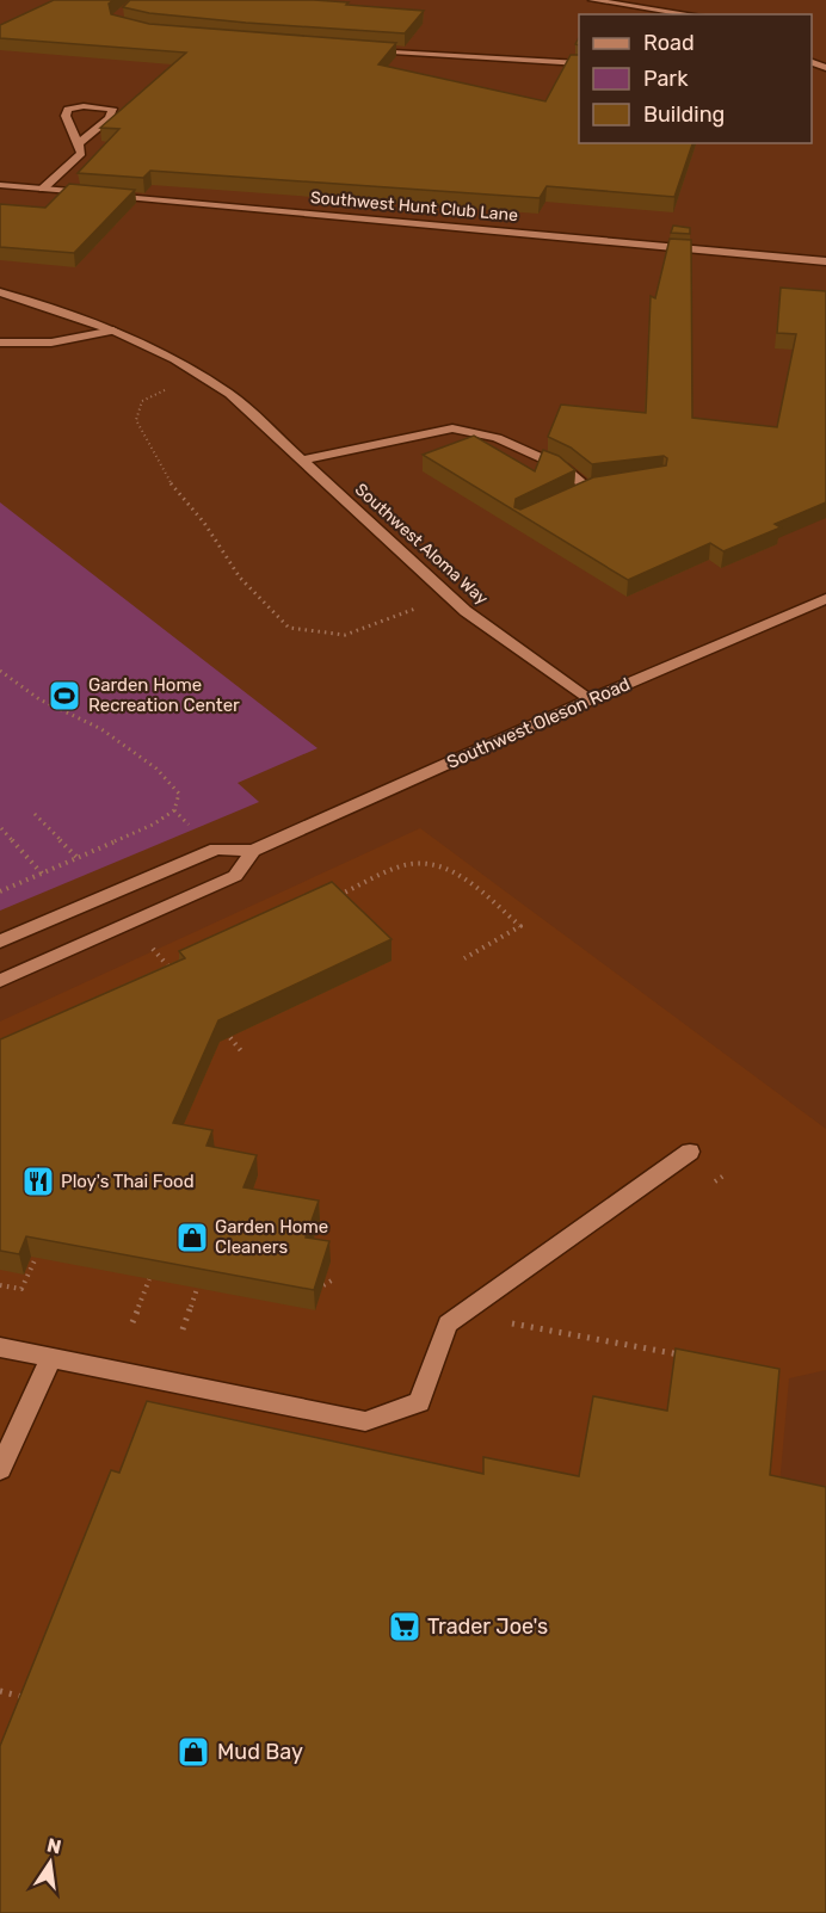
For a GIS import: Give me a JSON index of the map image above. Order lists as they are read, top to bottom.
{
  "streets": {
    "street": ["Southwest Hunt Club Lane", "Southwest Aloma Way", "Southwest Oleson Road"]
  },
  "crossings": [
    ["Southwest Aloma Way", "Southwest Oleson Road"]
  ],
  "places": {
    "sports": ["Garden Home Recreation Center"],
    "restaurant": ["Ploy's Thai Food"],
    "shop": ["Garden Home Cleaners", "Mud Bay"],
    "supermarket": ["Trader Joe's"]
  },
  "legend": ["Road", "Park", "Building"],
  "north": "top"
}
